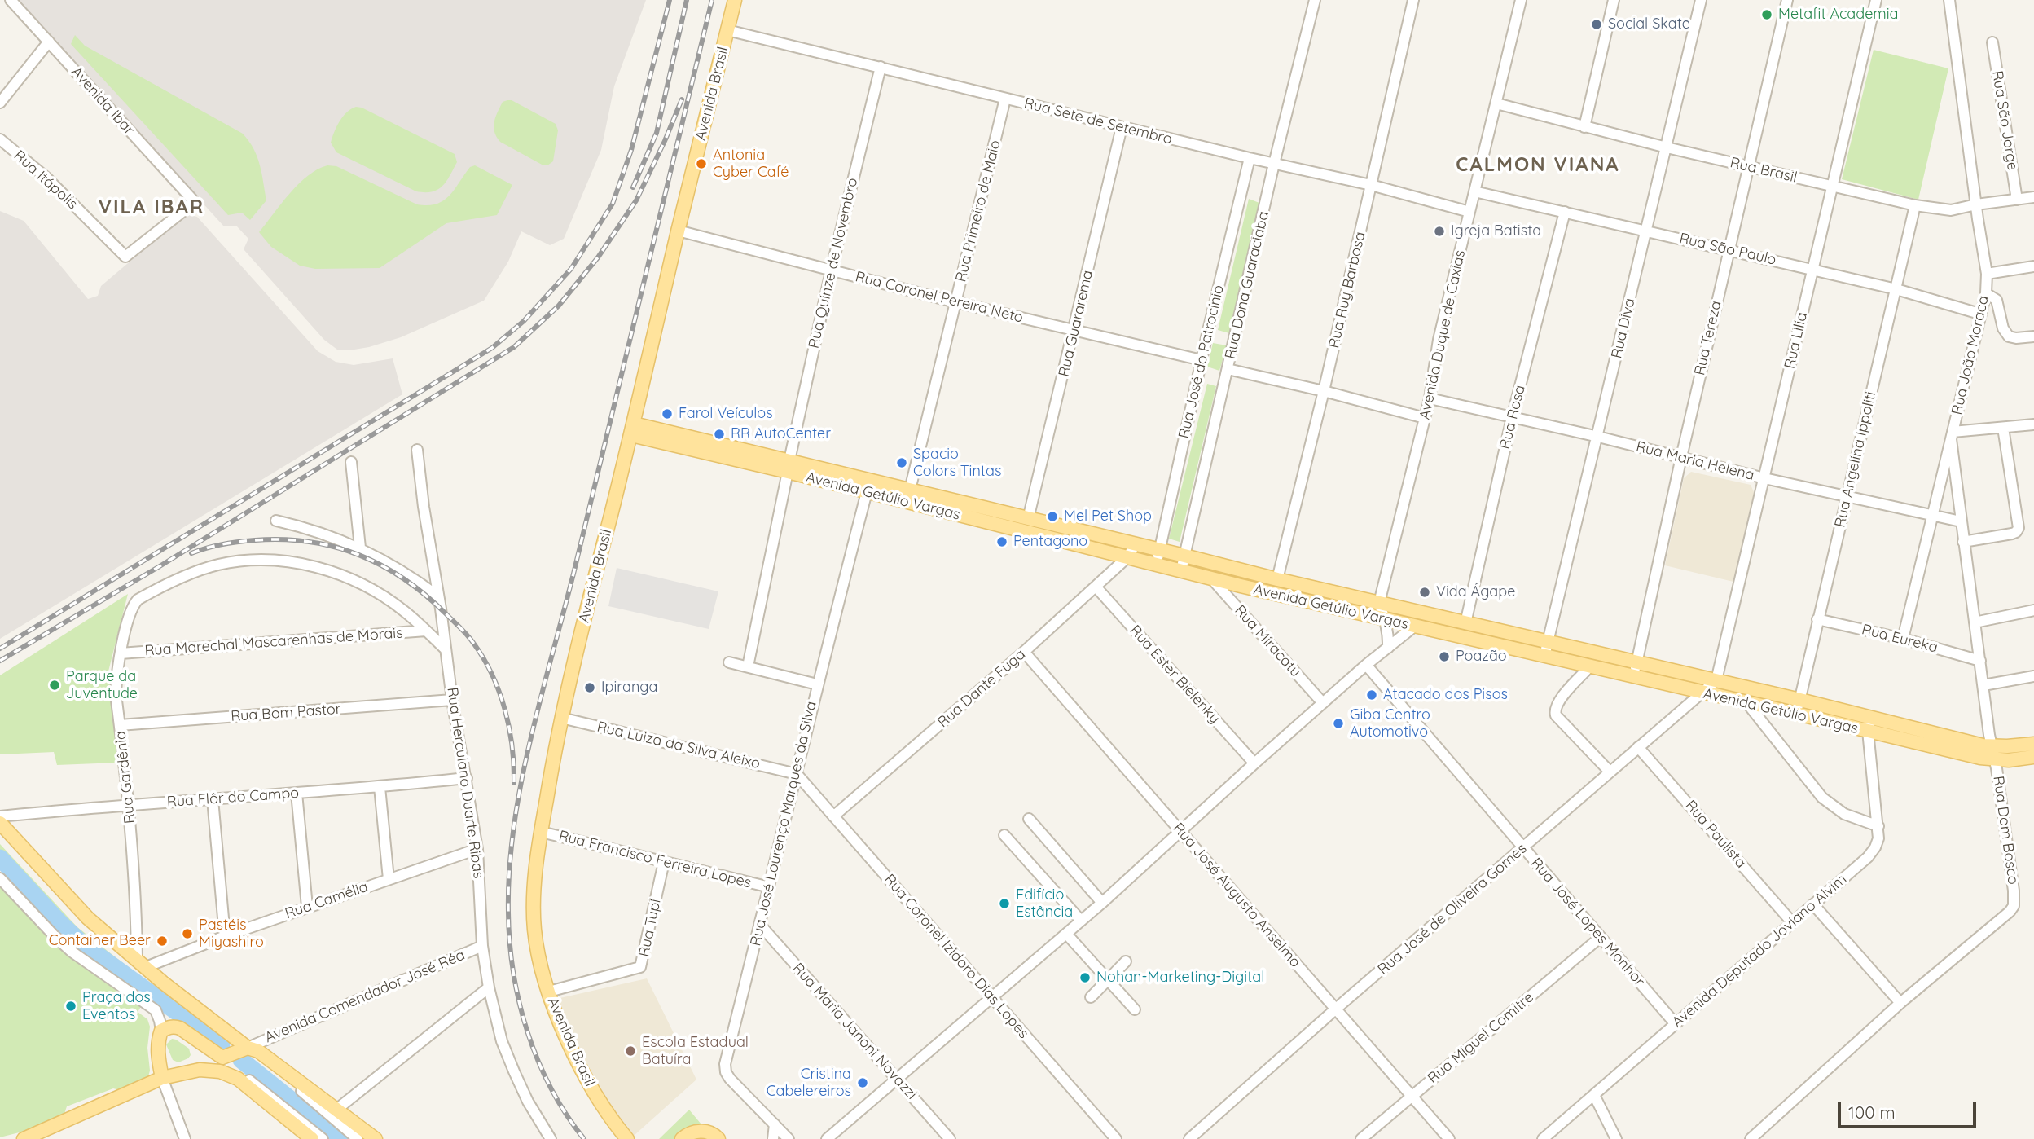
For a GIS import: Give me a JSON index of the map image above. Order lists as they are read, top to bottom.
{
  "streets": {
    "main road": ["Avenida Brasil", "Avenida Getúlio Vargas"],
    "street": [
      "Avenida Ibar",
      "Rua São Jorge",
      "Rua Sete de Setembro",
      "Rua Brasil",
      "Rua Itápolis",
      "Rua Primeiro de Maio",
      "Rua São Paulo",
      "Rua Quinze de Novembro",
      "Rua Dona Guaraciaba",
      "Rua Ruy Barbosa",
      "Rua Coronel Pereira Neto",
      "Rua Guararema",
      "Rua Diva",
      "Avenida Duque de Caxias",
      "Rua Tereza",
      "Rua Lilia",
      "Rua João Moraca",
      "Rua José do Patrocínio",
      "Rua Rosa",
      "Rua Angelina Ippoliti",
      "Rua Maria Helena",
      "Rua Eureka",
      "Rua Miracatu",
      "Rua Marechal Mascarenhas de Morais",
      "Rua Ester Bielenky",
      "Rua Dante Fuga",
      "Rua Bom Pastor",
      "Rua Luiza da Silva Aleixo",
      "Rua Gardênia",
      "Rua Herculano Duarte Ribas",
      "Rua Flôr do Campo",
      "Rua José Lourenço Marques da Silva",
      "Rua Dom Bosco",
      "Rua Paulista",
      "Rua Francisco Ferreira Lopes",
      "Rua José Augusto Anselmo",
      "Rua Camélia",
      "Rua José de Oliveira Gomes",
      "Rua José Lopes Monhor",
      "Rua Tupi",
      "Avenida Deputado Joviano Alvim",
      "Rua Coronel Izidoro Dias Lopes",
      "Avenida Comendador José Réa",
      "Rua Maria Janoni Novazzi",
      "Rua Miguel Comitre"
    ]
  },
  "crossings": [
    ["Avenida Brasil", "Rua Sete de Setembro"],
    ["Avenida Brasil", "Rua Coronel Pereira Neto"],
    ["Avenida Brasil", "Avenida Getúlio Vargas"],
    ["Avenida Brasil", "Rua Luiza da Silva Aleixo"],
    ["Avenida Brasil", "Rua Francisco Ferreira Lopes"],
    ["Avenida Brasil", "Rua Tupi"],
    ["Avenida Ibar", "Rua Itápolis"],
    ["Rua São Jorge", "Rua Brasil"],
    ["Rua Sete de Setembro", "Rua Primeiro de Maio"],
    ["Rua Sete de Setembro", "Rua Quinze de Novembro"],
    ["Rua Sete de Setembro", "Rua Dona Guaraciaba"],
    ["Rua Sete de Setembro", "Rua Ruy Barbosa"],
    ["Rua Sete de Setembro", "Rua Guararema"],
    ["Rua Sete de Setembro", "Avenida Duque de Caxias"],
    ["Rua Sete de Setembro", "Rua José do Patrocínio"],
    ["Rua Brasil", "Rua Diva"],
    ["Rua Brasil", "Avenida Duque de Caxias"],
    ["Rua Brasil", "Rua Tereza"],
    ["Rua Brasil", "Rua Lilia"],
    ["Rua Brasil", "Rua João Moraca"],
    ["Rua Brasil", "Rua Angelina Ippoliti"],
    ["Rua Primeiro de Maio", "Rua Coronel Pereira Neto"],
    ["Rua Primeiro de Maio", "Avenida Getúlio Vargas"],
    ["Rua São Paulo", "Rua Diva"],
    ["Rua São Paulo", "Avenida Duque de Caxias"],
    ["Rua São Paulo", "Rua Tereza"],
    ["Rua São Paulo", "Rua Lilia"],
    ["Rua São Paulo", "Rua João Moraca"],
    ["Rua São Paulo", "Rua Rosa"],
    ["Rua São Paulo", "Rua Angelina Ippoliti"],
    ["Rua Quinze de Novembro", "Rua Coronel Pereira Neto"],
    ["Rua Quinze de Novembro", "Avenida Getúlio Vargas"],
    ["Rua Dona Guaraciaba", "Avenida Getúlio Vargas"],
    ["Rua Ruy Barbosa", "Avenida Getúlio Vargas"],
    ["Rua Coronel Pereira Neto", "Rua Guararema"],
    ["Rua Coronel Pereira Neto", "Rua José do Patrocínio"],
    ["Rua Guararema", "Avenida Getúlio Vargas"],
    ["Rua Diva", "Rua Maria Helena"],
    ["Rua Diva", "Avenida Getúlio Vargas"],
    ["Avenida Duque de Caxias", "Rua Maria Helena"],
    ["Avenida Duque de Caxias", "Avenida Getúlio Vargas"],
    ["Rua Tereza", "Rua Maria Helena"],
    ["Rua Tereza", "Avenida Getúlio Vargas"],
    ["Rua Lilia", "Rua Maria Helena"],
    ["Rua Lilia", "Avenida Getúlio Vargas"],
    ["Rua Lilia", "Rua José de Oliveira Gomes"],
    ["Rua João Moraca", "Rua Maria Helena"],
    ["Rua João Moraca", "Rua Eureka"],
    ["Rua João Moraca", "Rua Dom Bosco"],
    ["Rua José do Patrocínio", "Avenida Getúlio Vargas"],
    ["Rua Rosa", "Rua Maria Helena"],
    ["Rua Rosa", "Avenida Getúlio Vargas"],
    ["Rua Angelina Ippoliti", "Rua Maria Helena"],
    ["Rua Angelina Ippoliti", "Avenida Getúlio Vargas"],
    ["Rua Angelina Ippoliti", "Rua Eureka"],
    ["Rua Maria Helena", "Rua Dom Bosco"],
    ["Avenida Getúlio Vargas", "Rua Miracatu"],
    ["Avenida Getúlio Vargas", "Rua Dante Fuga"],
    ["Avenida Getúlio Vargas", "Rua José Lourenço Marques da Silva"],
    ["Avenida Getúlio Vargas", "Rua Dom Bosco"],
    ["Avenida Getúlio Vargas", "Rua José de Oliveira Gomes"],
    ["Avenida Getúlio Vargas", "Avenida Deputado Joviano Alvim"],
    ["Rua Eureka", "Rua Dom Bosco"],
    ["Rua Marechal Mascarenhas de Morais", "Rua Gardênia"],
    ["Rua Ester Bielenky", "Rua Dante Fuga"],
    ["Rua Dante Fuga", "Rua José Augusto Anselmo"],
    ["Rua Dante Fuga", "Rua Coronel Izidoro Dias Lopes"],
    ["Rua Bom Pastor", "Rua Gardênia"],
    ["Rua Bom Pastor", "Rua Herculano Duarte Ribas"],
    ["Rua Luiza da Silva Aleixo", "Rua José Lourenço Marques da Silva"],
    ["Rua Luiza da Silva Aleixo", "Rua Coronel Izidoro Dias Lopes"],
    ["Rua Gardênia", "Rua Flôr do Campo"],
    ["Rua Gardênia", "Rua Camélia"],
    ["Rua Herculano Duarte Ribas", "Rua Flôr do Campo"],
    ["Rua Herculano Duarte Ribas", "Rua Camélia"],
    ["Rua Herculano Duarte Ribas", "Avenida Comendador José Réa"],
    ["Rua José Lourenço Marques da Silva", "Rua Francisco Ferreira Lopes"],
    ["Rua José Lourenço Marques da Silva", "Rua Coronel Izidoro Dias Lopes"],
    ["Rua José Lourenço Marques da Silva", "Rua Maria Janoni Novazzi"],
    ["Rua Paulista", "Rua José de Oliveira Gomes"],
    ["Rua Paulista", "Avenida Deputado Joviano Alvim"],
    ["Rua Francisco Ferreira Lopes", "Rua Tupi"],
    ["Rua José Augusto Anselmo", "Rua José de Oliveira Gomes"],
    ["Rua José Augusto Anselmo", "Rua Miguel Comitre"],
    ["Rua José de Oliveira Gomes", "Rua José Lopes Monhor"],
    ["Rua José Lopes Monhor", "Avenida Deputado Joviano Alvim"],
    ["Rua José Lopes Monhor", "Rua Miguel Comitre"]
  ],
  "districts": ["CALMON VIANA", "VILA IBAR"],
  "places": [
    "Metafit Academia",
    "Social Skate",
    "Antonia Cyber Café",
    "Igreja Batista",
    "Farol Veículos",
    "RR AutoCenter",
    "Spacio Colors Tintas",
    "Mel Pet Shop",
    "Pentagono",
    "Vida Ágape",
    "Poazão",
    "Parque da Juventude",
    "Ipiranga",
    "Atacado dos Pisos",
    "Giba Centro Automotivo",
    "Edifício Estância",
    "Pastéis Miyashiro",
    "Container Beer",
    "Nohan-Marketing-Digital",
    "Praça dos Eventos",
    "Escola Estadual Batuíra",
    "Cristina Cabelereiros"
  ],
  "scale_bar": "100 m"
}
